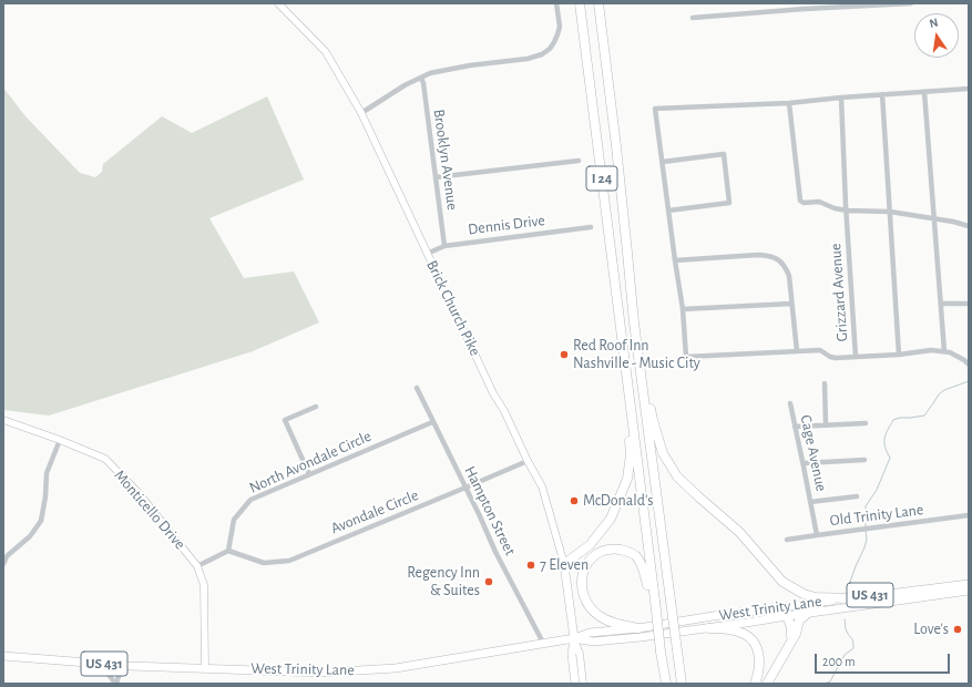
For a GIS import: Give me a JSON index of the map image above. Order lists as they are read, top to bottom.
{
  "streets": {
    "highway": ["I 24"],
    "main road": [
      "Brick Church Pike",
      "Monticello Drive",
      "US 431",
      "West Trinity Lane"
    ],
    "street": [
      "Brooklyn Avenue",
      "Dennis Drive",
      "Grizzard Avenue",
      "Cage Avenue",
      "North Avondale Circle",
      "Hampton Street",
      "Avondale Circle",
      "Old Trinity Lane"
    ]
  },
  "crossings": [
    ["Brooklyn Avenue", "Dennis Drive"],
    ["Dennis Drive", "Brick Church Pike"],
    ["Brick Church Pike", "Avondale Circle"],
    ["Brick Church Pike", "West Trinity Lane"],
    ["Cage Avenue", "Old Trinity Lane"],
    ["North Avondale Circle", "Hampton Street"],
    ["North Avondale Circle", "Avondale Circle"],
    ["Monticello Drive", "West Trinity Lane"],
    ["Hampton Street", "Avondale Circle"],
    ["Hampton Street", "West Trinity Lane"]
  ],
  "places": [
    "Red Roof Inn Nashville - Music City",
    "McDonald's",
    "7 Eleven",
    "Regency Inn & Suites",
    "Love's"
  ],
  "scale_bar": "200 m",
  "north": "top"
}
